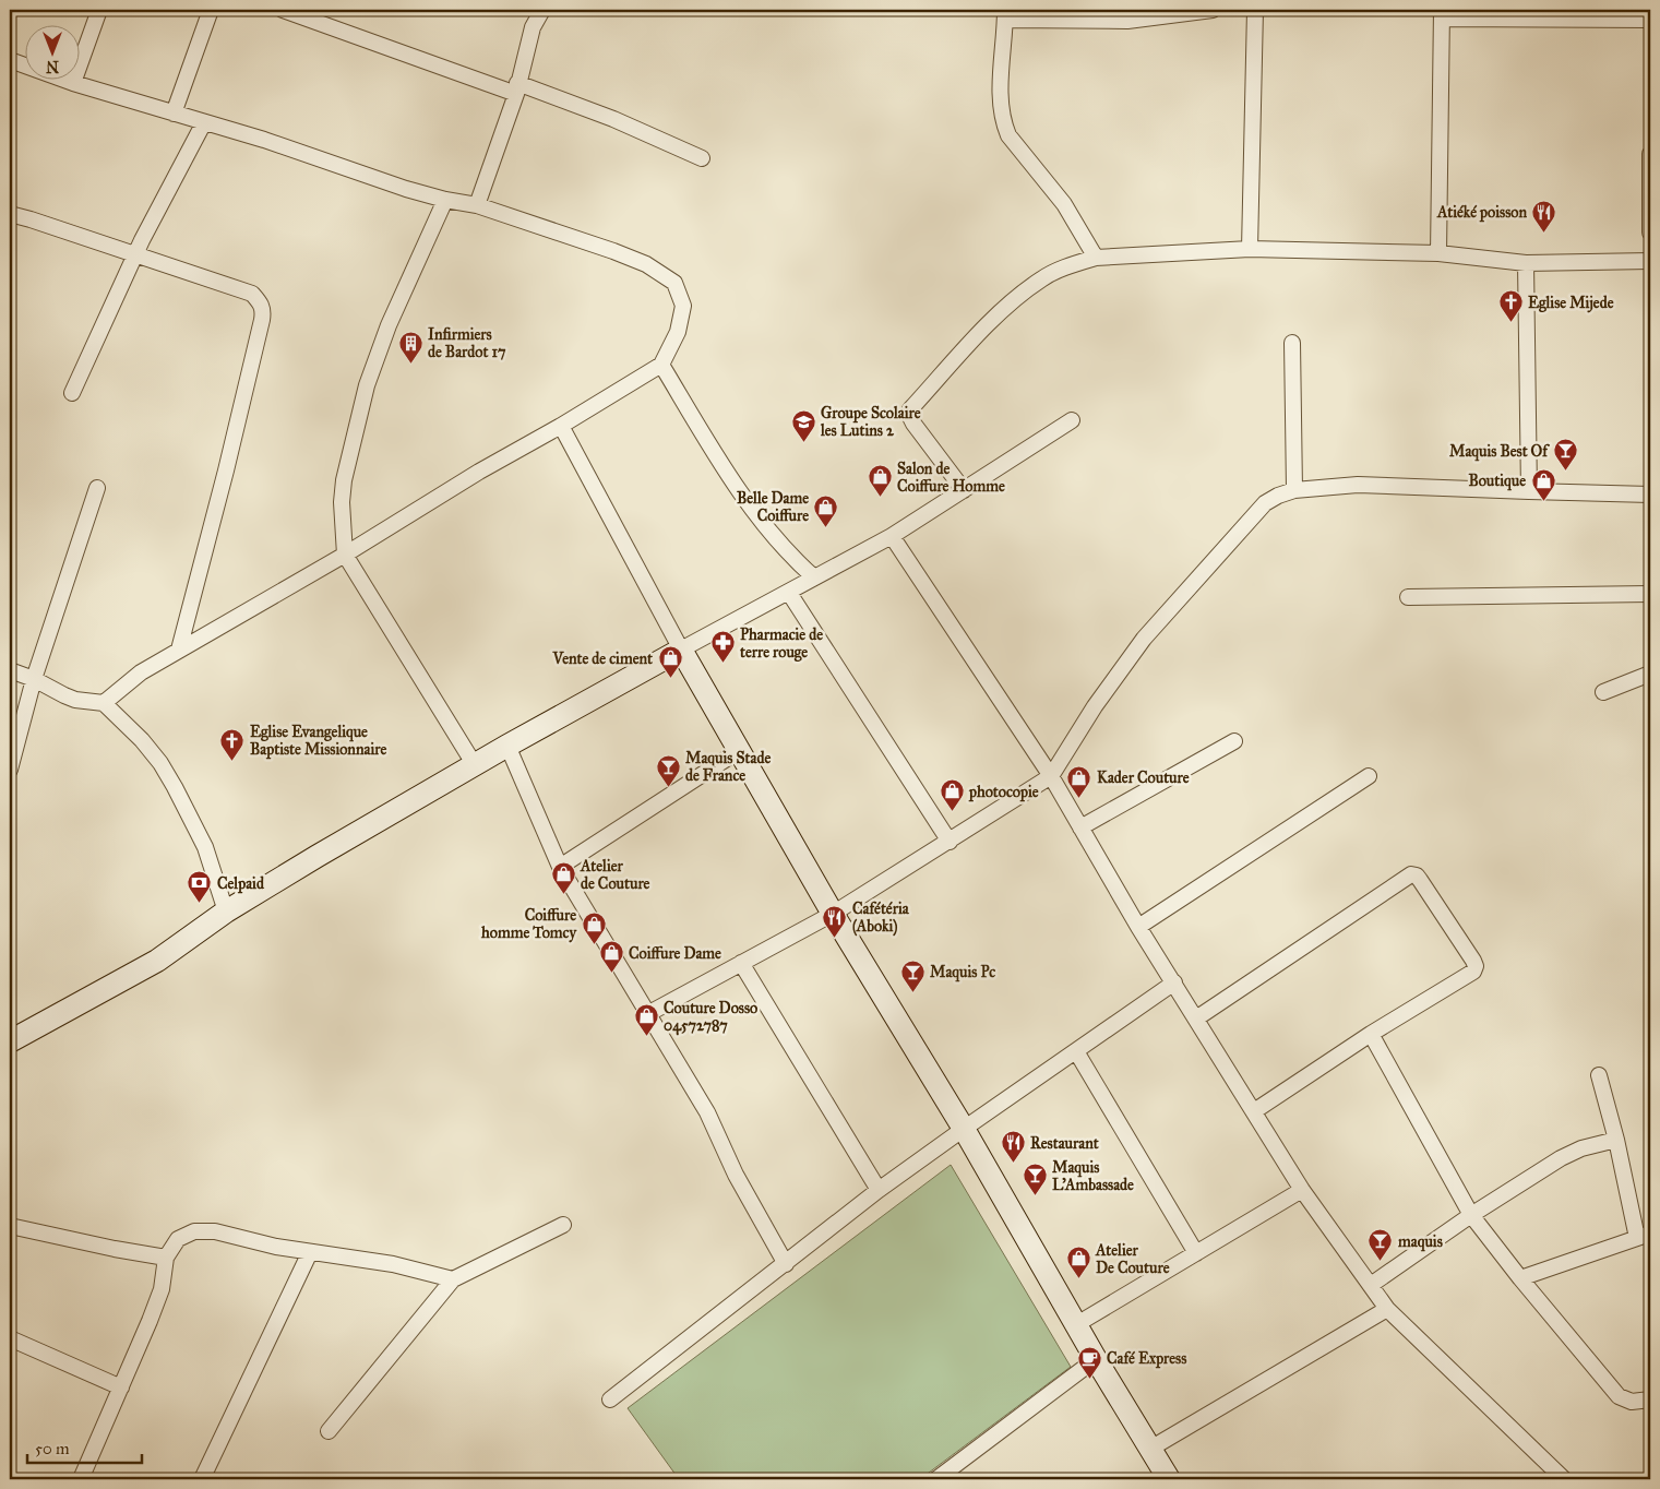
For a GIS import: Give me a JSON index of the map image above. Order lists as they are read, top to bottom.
{
  "places": {
    "restaurant": ["Atiéké poisson", "Cafétéria (Aboki)", "Restaurant"],
    "church": ["Eglise Mijede", "Eglise Evangelique Baptiste Missionnaire"],
    "building": ["Infirmiers de Bardot 17"],
    "school or university": ["Groupe Scolaire les Lutins 2"],
    "bar": [
      "Maquis Best Of",
      "Maquis Stade de France",
      "Maquis Pc",
      "Maquis L'Ambassade",
      "maquis"
    ],
    "shop": [
      "Salon de Coiffure Homme",
      "Boutique",
      "Belle Dame Coiffure",
      "Vente de ciment",
      "Kader Couture",
      "photocopie",
      "Atelier de Couture",
      "Coiffure homme Tomcy",
      "Coiffure Dame",
      "Couture Dosso 04572787",
      "Atelier De Couture"
    ],
    "pharmacy": ["Pharmacie de terre rouge"],
    "bank": ["Celpaid"],
    "cafe": ["Café Express"]
  },
  "scale_bar": "50 m",
  "north": "bottom"
}
